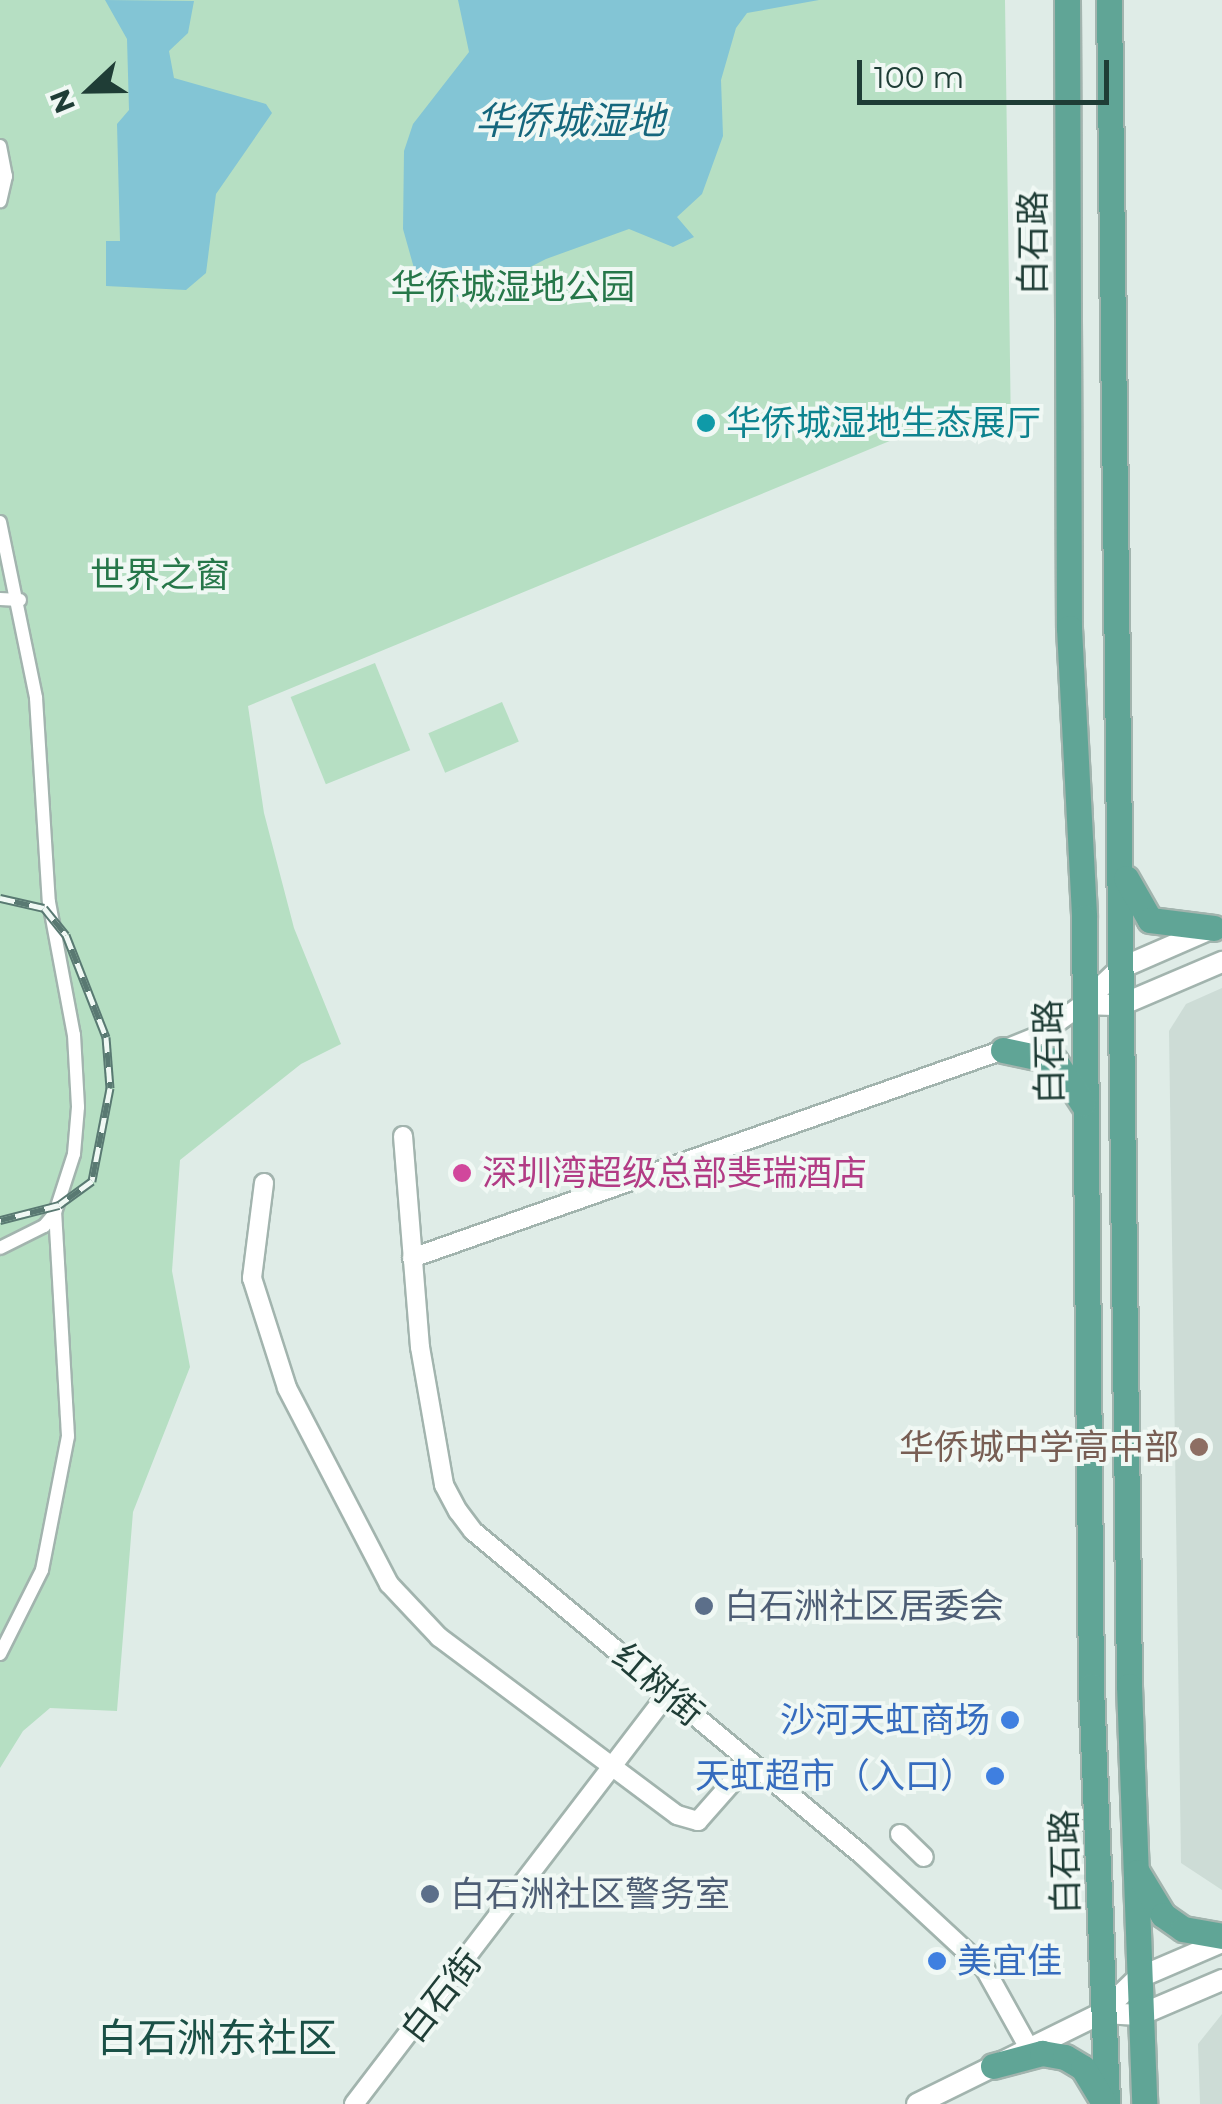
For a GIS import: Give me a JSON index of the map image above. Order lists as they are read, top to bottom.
{
  "streets": {
    "main road": ["白石路"],
    "street": ["红树街", "白石街"]
  },
  "crossings": [
    ["红树街", "白石街"]
  ],
  "districts": ["白石洲东社区"],
  "water": ["华侨城湿地"],
  "parks": ["华侨城湿地公园", "世界之窗"],
  "places": [
    "华侨城湿地生态展厅",
    "深圳湾超级总部斐瑞酒店",
    "华侨城中学高中部",
    "白石洲社区居委会",
    "沙河天虹商场",
    "天虹超市（入口）",
    "白石洲社区警务室",
    "美宜佳"
  ],
  "scale_bar": "100 m",
  "north": "left"
}
